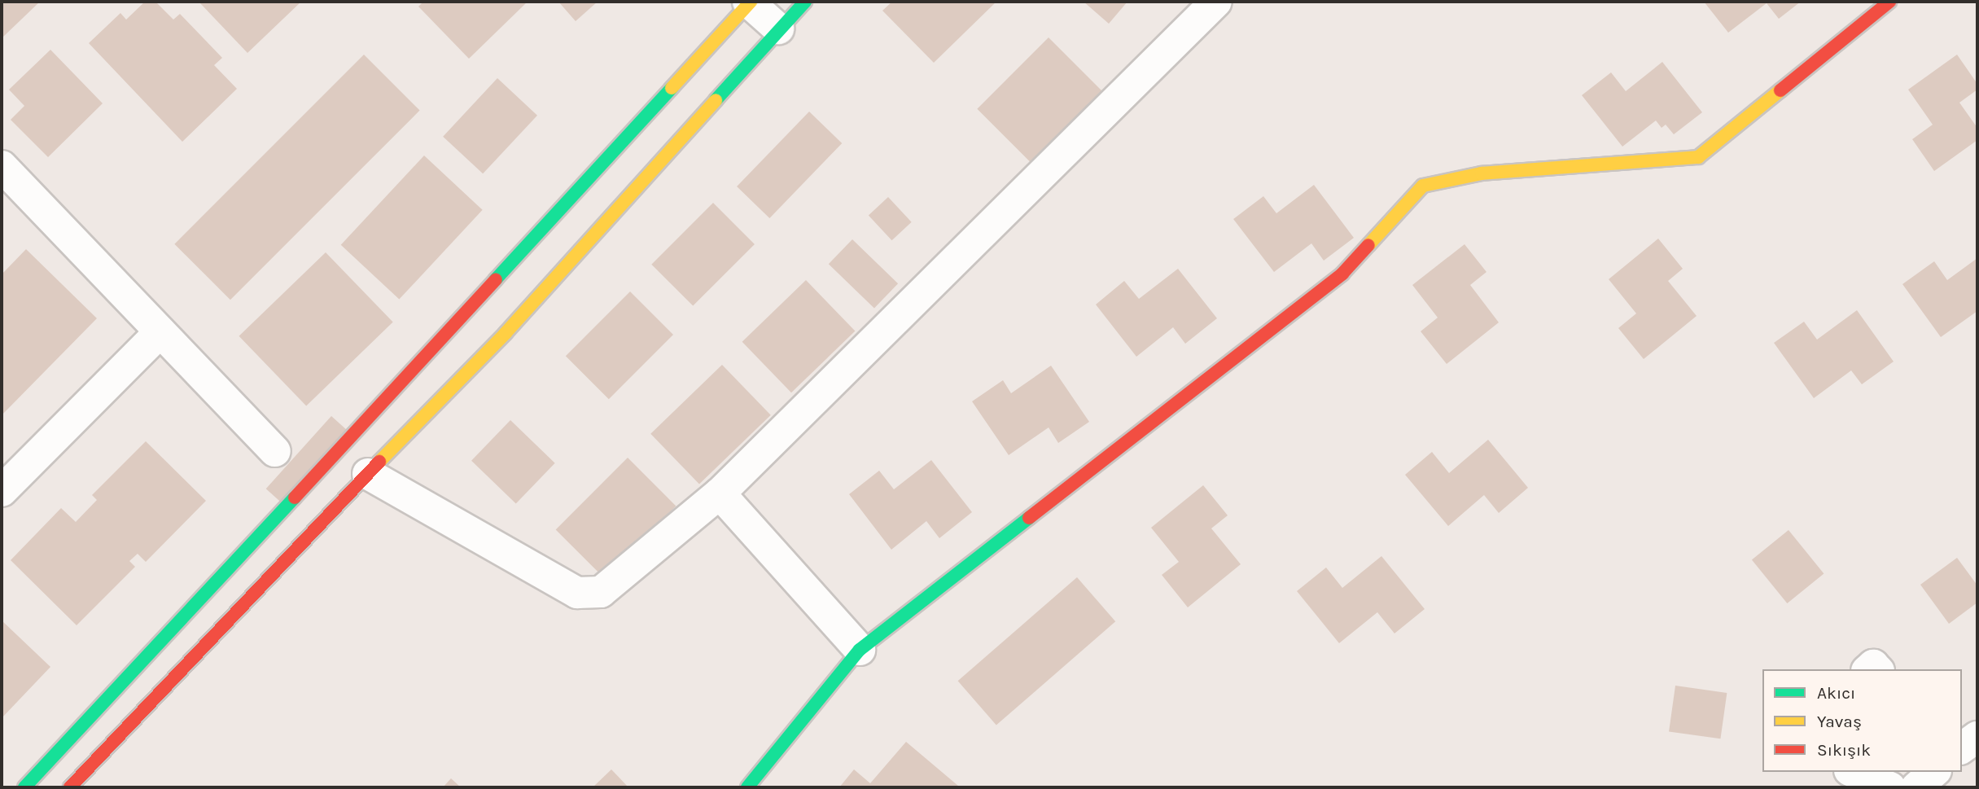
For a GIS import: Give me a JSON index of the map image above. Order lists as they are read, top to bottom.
{
  "legend": ["Akıcı", "Yavaş", "Sıkışık"]
}
